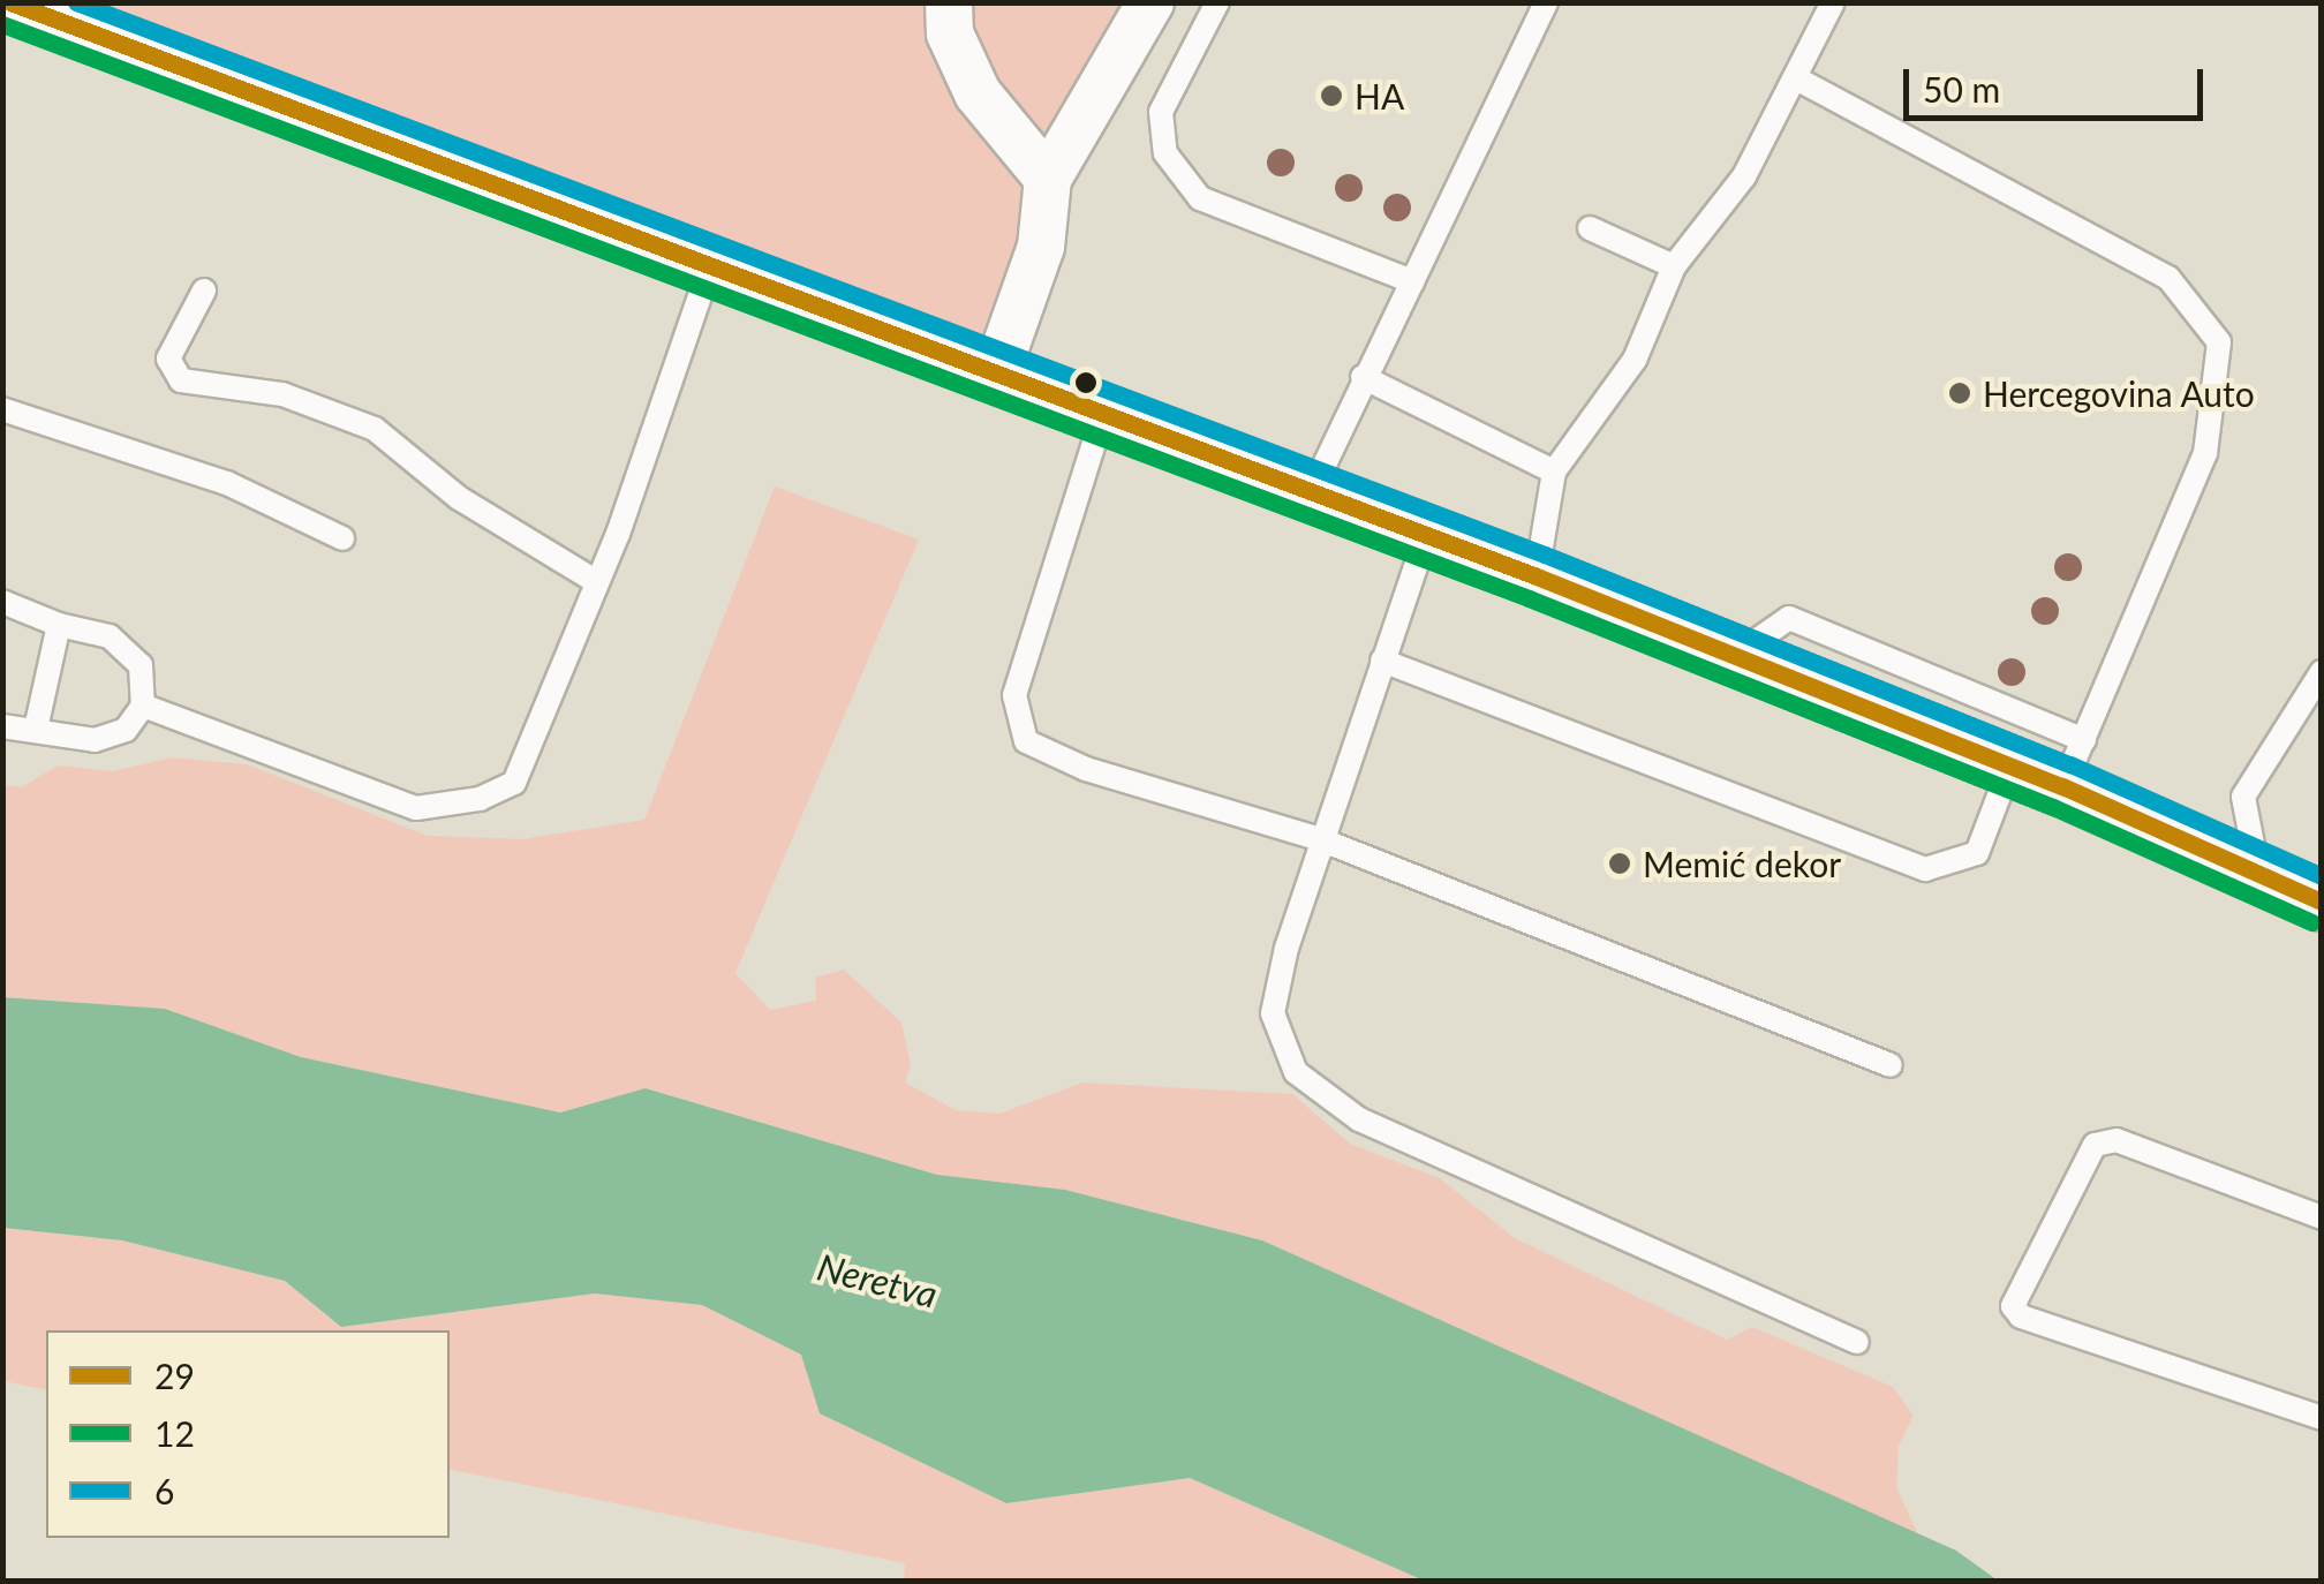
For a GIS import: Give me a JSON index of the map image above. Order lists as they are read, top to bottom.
{
  "water": ["Neretva"],
  "places": ["HA", "Hercegovina Auto", "Memić dekor"],
  "lines": ["transit line 29", "transit line 6", "transit line 12"],
  "legend": ["29", "12", "6"],
  "scale_bar": "50 m"
}
